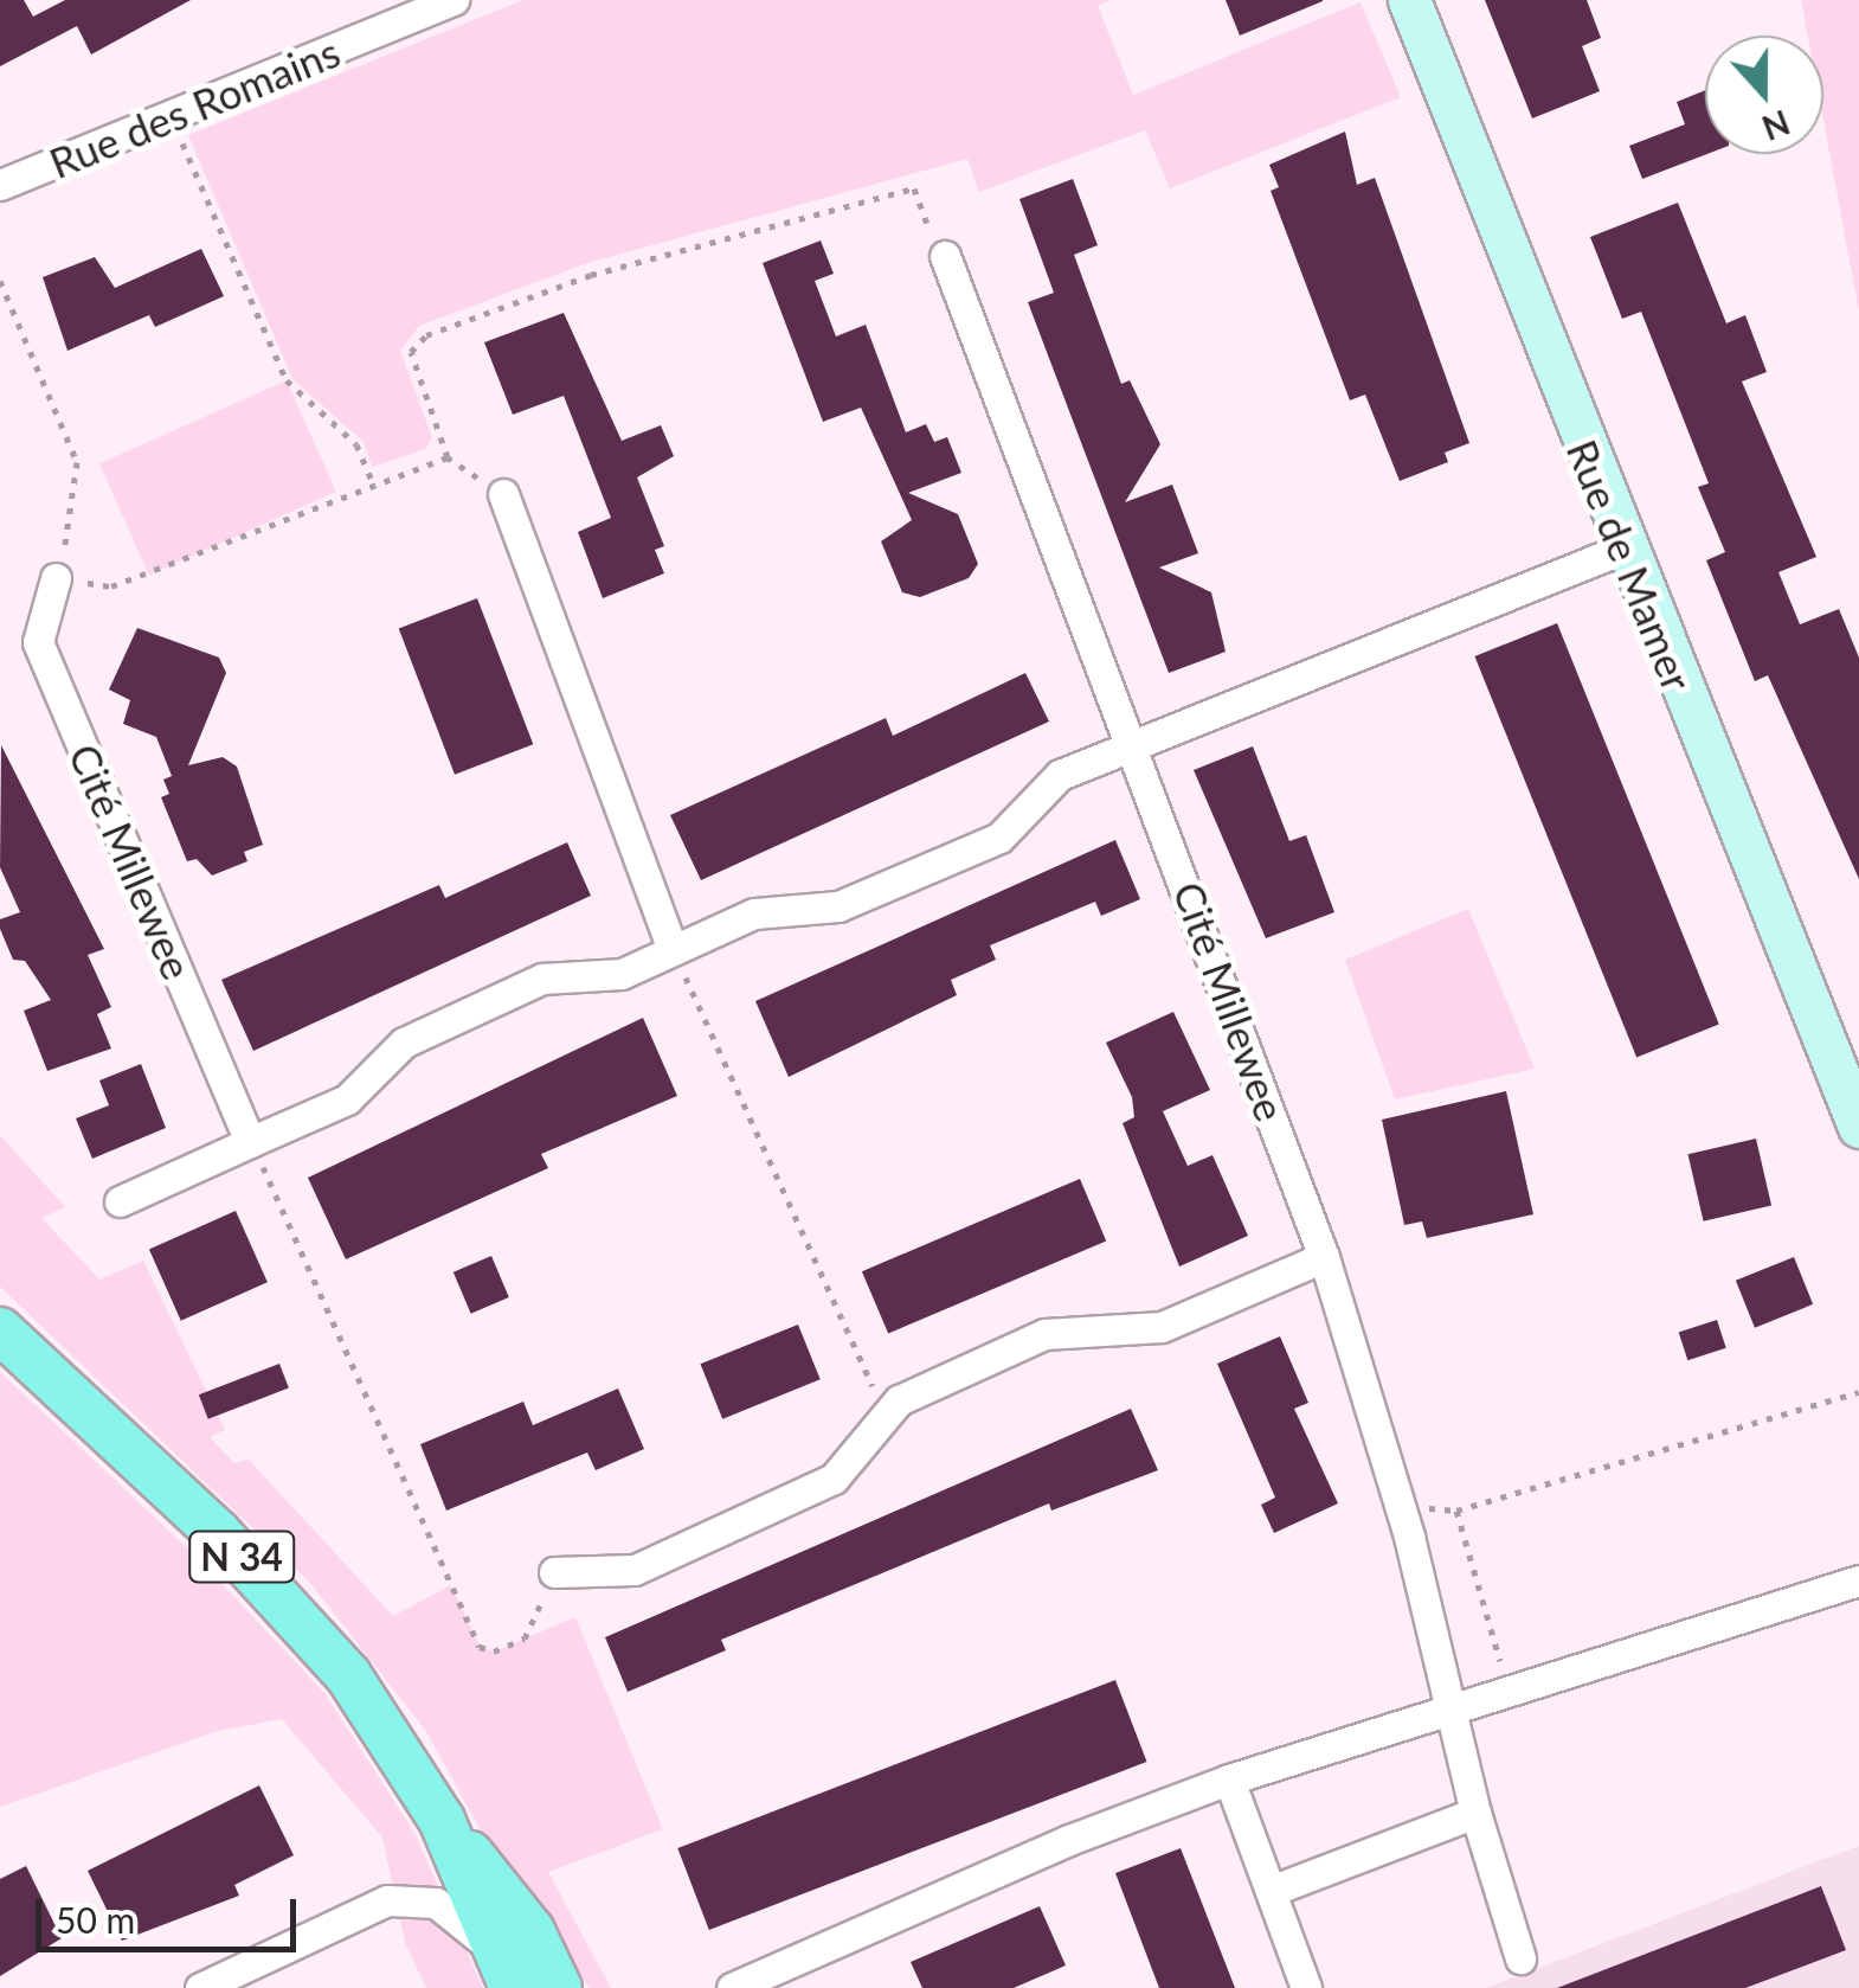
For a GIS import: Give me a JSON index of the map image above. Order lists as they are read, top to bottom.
{
  "streets": {
    "main road": ["N 34"],
    "street": ["Rue des Romains", "Rue de Mamer", "Cité Millewee"]
  },
  "scale_bar": "50 m",
  "north": "bottom"
}
